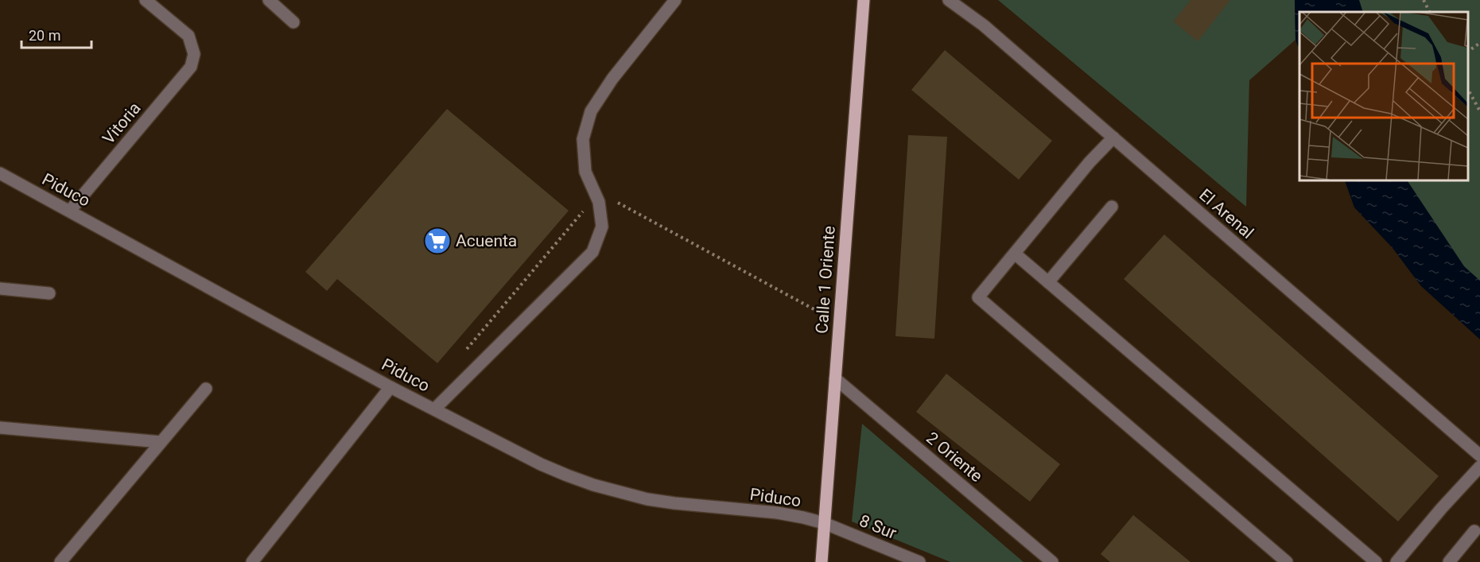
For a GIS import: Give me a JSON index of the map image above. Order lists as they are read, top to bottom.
{
  "streets": {
    "main road": ["Calle 1 Oriente"],
    "street": [
      "Vitoria",
      "Piduco",
      "El Arenal",
      "2 Oriente",
      "8 Sur"
    ]
  },
  "crossings": [
    ["Vitoria", "Piduco"],
    ["Piduco", "Calle 1 Oriente"],
    ["Piduco", "8 Sur"],
    ["Calle 1 Oriente", "2 Oriente"],
    ["Calle 1 Oriente", "8 Sur"]
  ],
  "places": {
    "supermarket": ["Acuenta"]
  },
  "scale_bar": "20 m"
}
